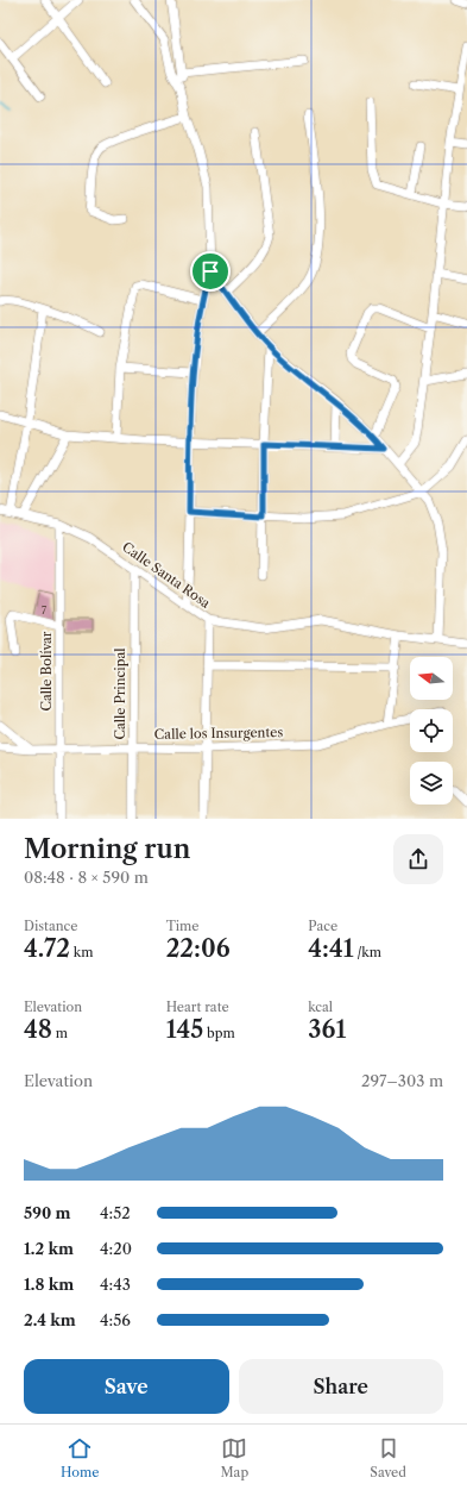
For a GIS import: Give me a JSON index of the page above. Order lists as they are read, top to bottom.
{
  "streets": {
    "street": [
      "Calle Santa Rosa",
      "Calle Bolívar",
      "Calle Principal",
      "Calle los Insurgentes"
    ]
  },
  "crossings": [
    ["Calle Santa Rosa", "Calle Bolívar"],
    ["Calle Santa Rosa", "Calle Principal"],
    ["Calle Bolívar", "Calle los Insurgentes"],
    ["Calle Principal", "Calle los Insurgentes"]
  ],
  "house_numbers": ["7"],
  "north": "left",
  "page": {
    "heading": ["Morning run", "08:48 · 8 × 590 m"],
    "stats": [
      ["Distance", "4.72 km"],
      ["Time", "22:06"],
      ["Pace", "4:41 /km"],
      ["Elevation", "48 m"],
      ["Heart rate", "145 bpm"],
      ["kcal", "361"]
    ],
    "chart": ["Elevation", "297–303 m"],
    "list": [
      {
        "name": "590 m",
        "note": "4:52"
      },
      {
        "name": "1.2 km",
        "note": "4:20"
      },
      {
        "name": "1.8 km",
        "note": "4:43"
      },
      {
        "name": "2.4 km",
        "note": "4:56"
      }
    ],
    "buttons": ["Save", "Share"],
    "tabs": ["Home", "Map", "Saved"]
  }
}
